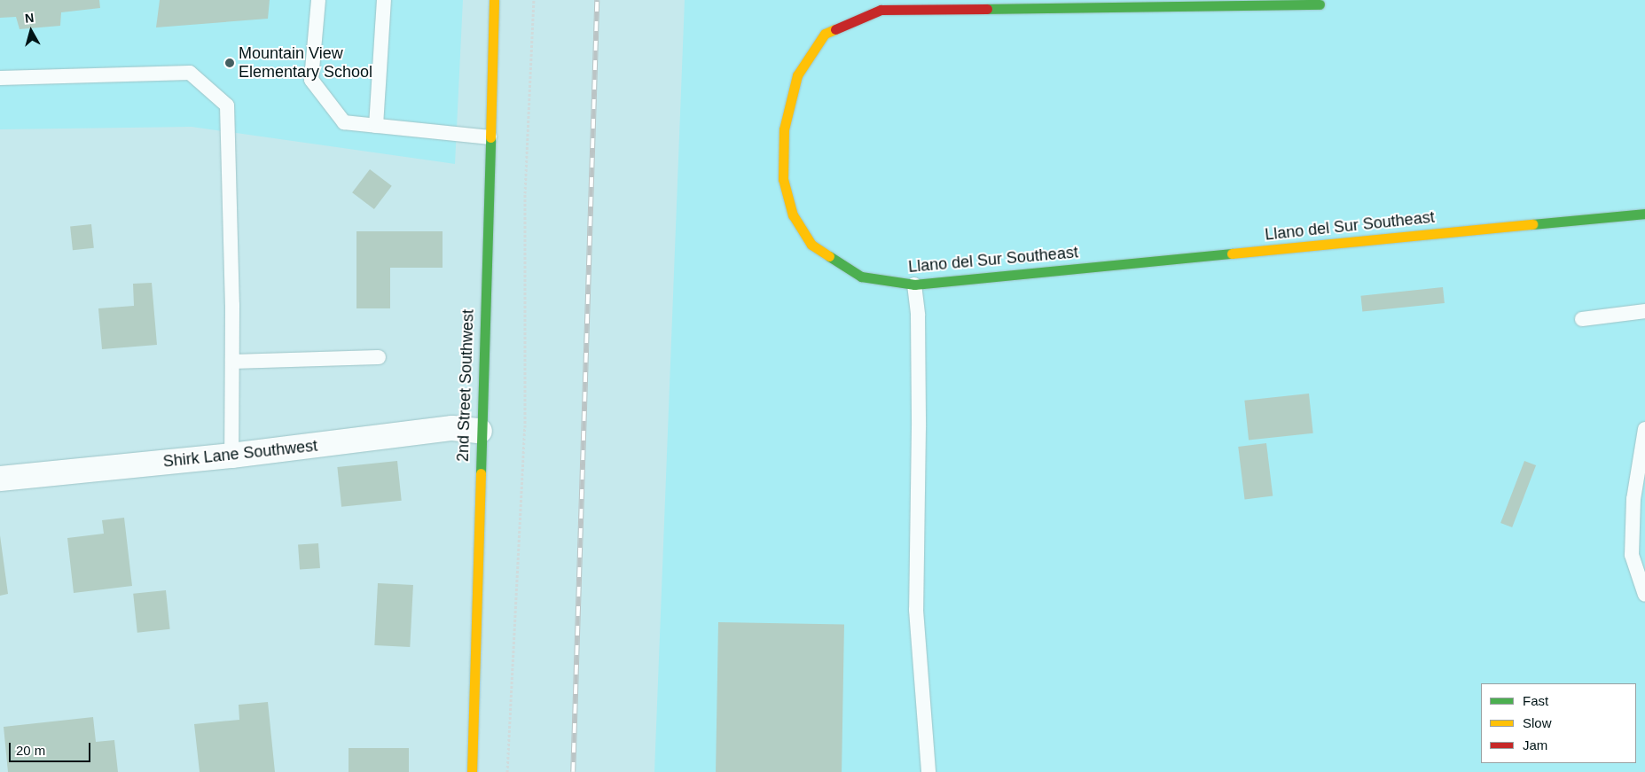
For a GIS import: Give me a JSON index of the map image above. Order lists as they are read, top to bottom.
{
  "streets": {
    "street": ["Llano del Sur Southeast", "2nd Street Southwest", "Shirk Lane Southwest"]
  },
  "crossings": [
    ["2nd Street Southwest", "Shirk Lane Southwest"]
  ],
  "places": ["Mountain View Elementary School"],
  "legend": ["Fast", "Slow", "Jam"],
  "scale_bar": "20 m",
  "north": "top"
}
